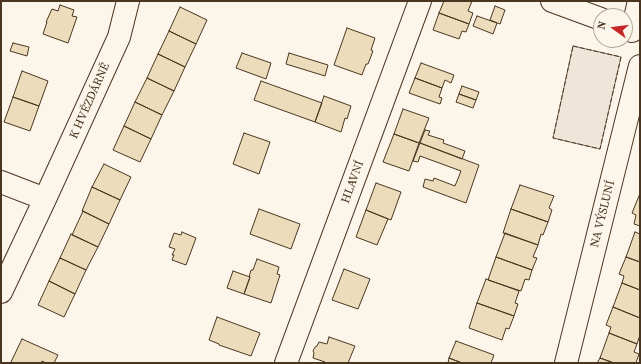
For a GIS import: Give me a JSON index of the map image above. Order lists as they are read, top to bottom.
{
  "streets": {
    "street": ["K HVĚZDÁRNĚ", "HLAVNÍ", "NA VÝSLUNÍ"]
  },
  "north": "left"
}
